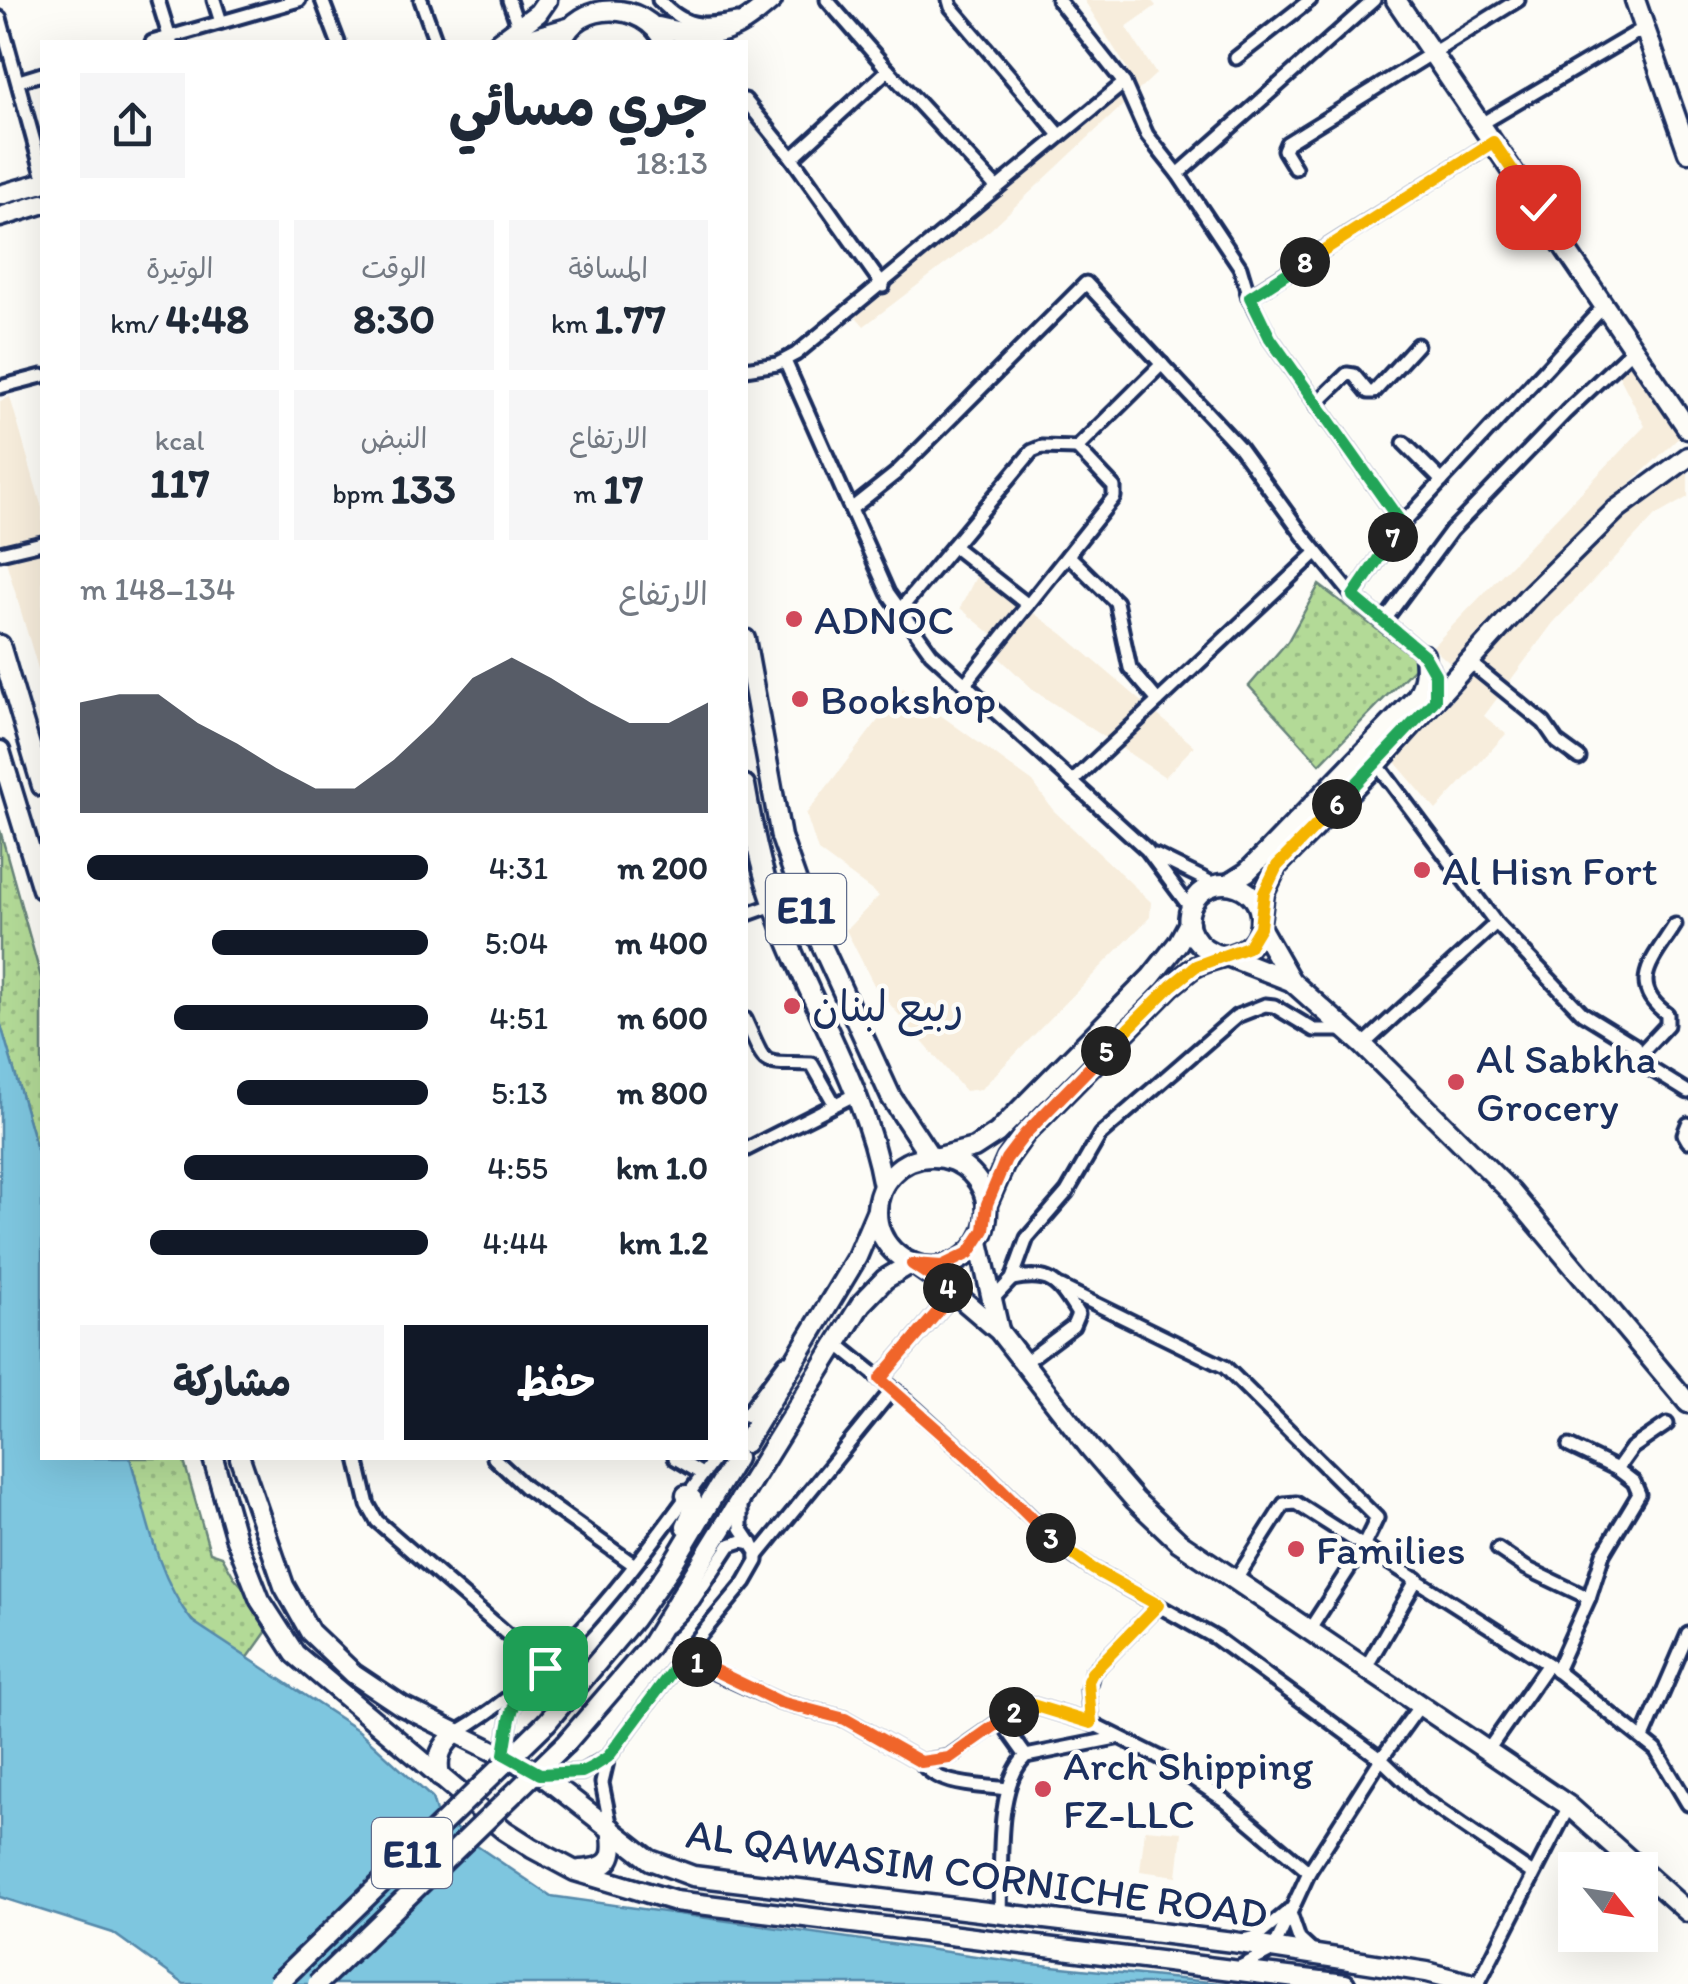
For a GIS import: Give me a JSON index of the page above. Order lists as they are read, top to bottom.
{
  "streets": {
    "main road": ["E11", "AL QAWASIM CORNICHE ROAD"]
  },
  "places": [
    "ADNOC",
    "Bookshop",
    "Al Hisn Fort",
    "ربيع لبنان",
    "Al Sabkha Grocery",
    "Families",
    "Arch Shipping FZ-LLC"
  ],
  "north": "bottom right",
  "page": {
    "heading": ["جري مسائي", "18:13"],
    "stats": [
      ["المسافة", "1.77 km"],
      ["الوقت", "8:30"],
      ["الوتيرة", "4:48 /km"],
      ["الارتفاع", "17 m"],
      ["النبض", "133 bpm"],
      ["kcal", "117"]
    ],
    "pins": [
      "8",
      "7",
      "6",
      "5",
      "4",
      "3",
      "1",
      "2"
    ],
    "chart": ["الارتفاع", "134–148 m"],
    "list": [
      {
        "name": "200 m",
        "note": "4:31"
      },
      {
        "name": "400 m",
        "note": "5:04"
      },
      {
        "name": "600 m",
        "note": "4:51"
      },
      {
        "name": "800 m",
        "note": "5:13"
      },
      {
        "name": "1.0 km",
        "note": "4:55"
      },
      {
        "name": "1.2 km",
        "note": "4:44"
      }
    ],
    "buttons": ["حفظ", "مشاركة"]
  }
}
